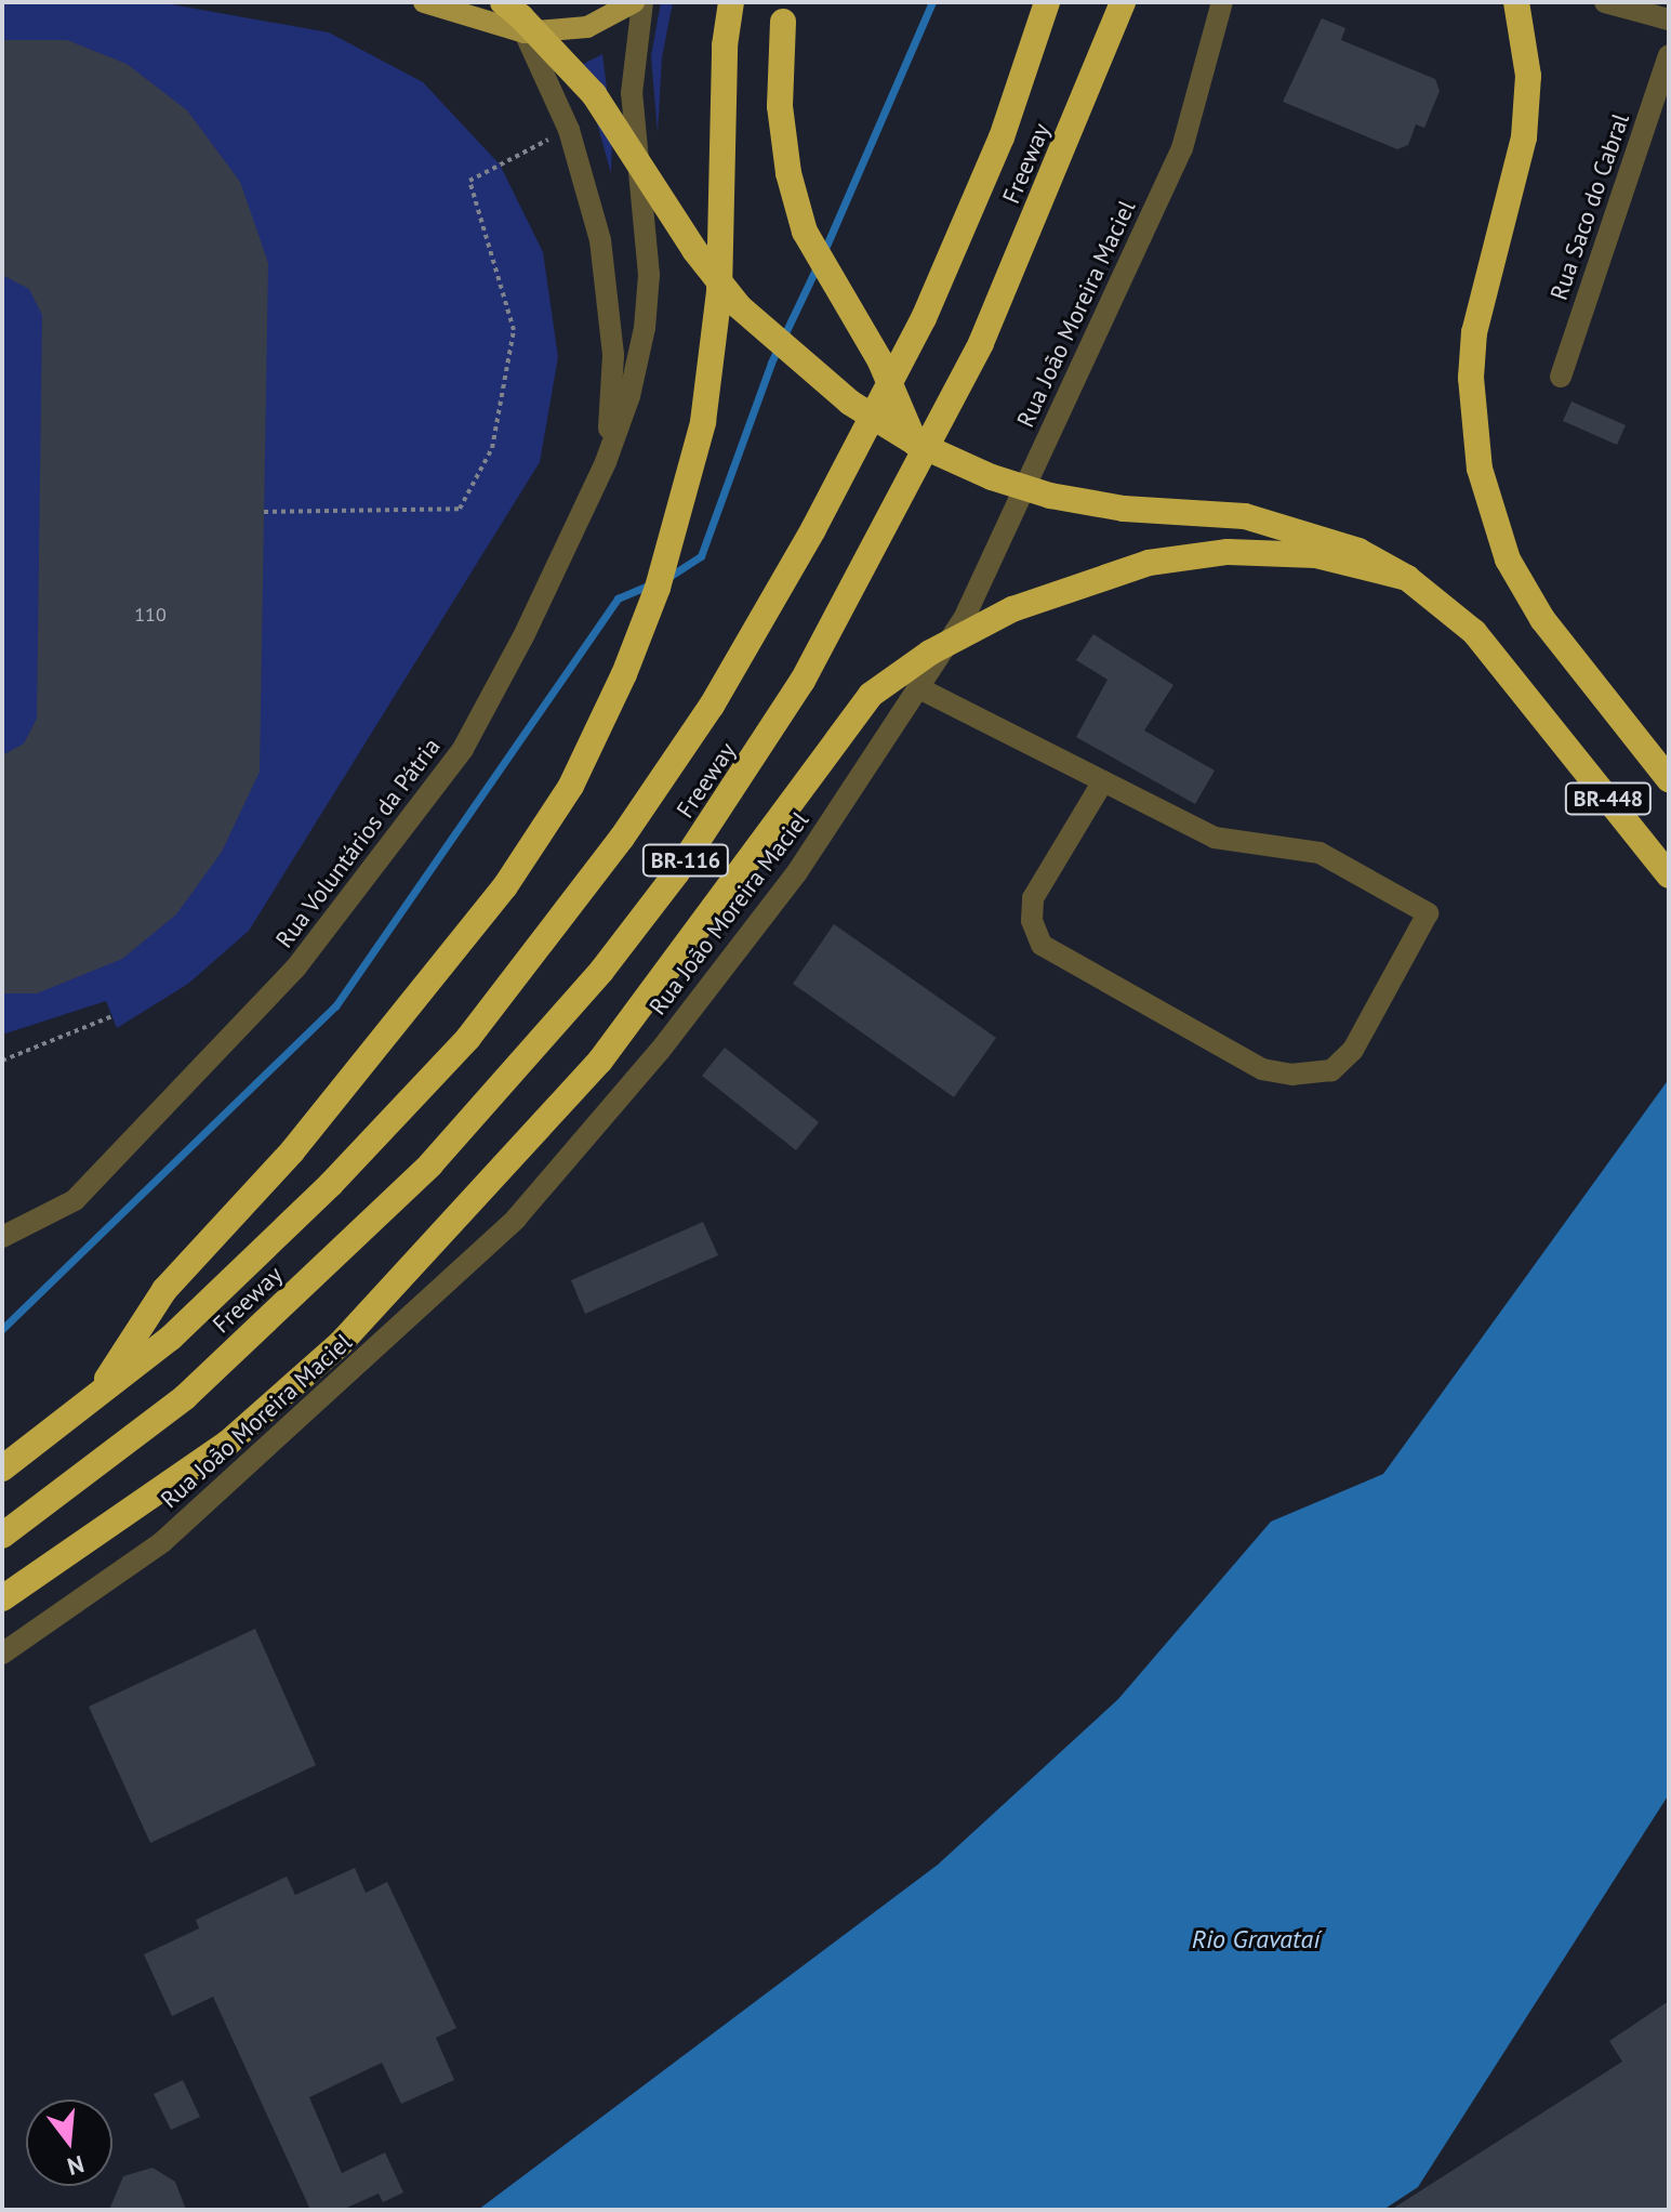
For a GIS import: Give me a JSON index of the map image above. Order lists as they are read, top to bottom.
{
  "streets": {
    "highway": ["Freeway", "BR-448", "BR-116"],
    "main road": ["Rua Voluntários da Pátria"],
    "street": ["Rua Saco do Cabral", "Rua João Moreira Maciel"]
  },
  "water": ["Rio Gravataí"],
  "house_numbers": ["110"],
  "north": "bottom"
}
